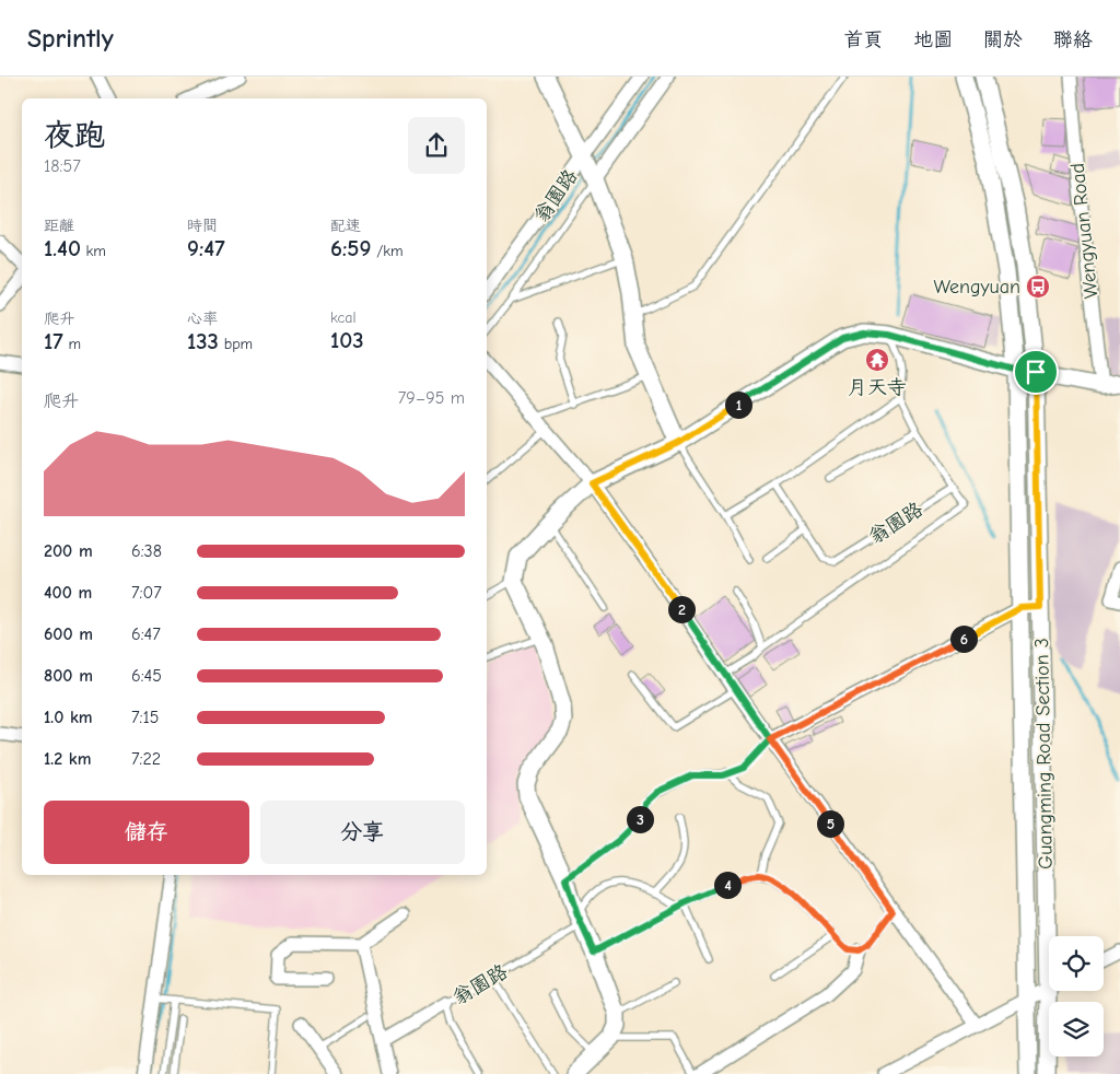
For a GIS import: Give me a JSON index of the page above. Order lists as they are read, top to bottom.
{
  "streets": {
    "street": ["翁園路", "Wengyuan Road", "Guangming Road Section 3"]
  },
  "places": {
    "bus stop": ["Wengyuan"],
    "temple": ["月天寺"]
  },
  "page": {
    "header": "Sprintly",
    "nav": [
      "首頁",
      "地圖",
      "關於",
      "聯絡"
    ],
    "heading": ["夜跑", "18:57"],
    "stats": [
      ["距離", "1.40 km"],
      ["時間", "9:47"],
      ["配速", "6:59 /km"],
      ["爬升", "17 m"],
      ["心率", "133 bpm"],
      ["kcal", "103"]
    ],
    "chart": ["爬升", "79–95 m"],
    "pins": [
      "1",
      "2",
      "6",
      "3",
      "5",
      "4"
    ],
    "list": [
      {
        "name": "200 m",
        "note": "6:38"
      },
      {
        "name": "400 m",
        "note": "7:07"
      },
      {
        "name": "600 m",
        "note": "6:47"
      },
      {
        "name": "800 m",
        "note": "6:45"
      },
      {
        "name": "1.0 km",
        "note": "7:15"
      },
      {
        "name": "1.2 km",
        "note": "7:22"
      }
    ],
    "buttons": ["儲存", "分享"]
  }
}
